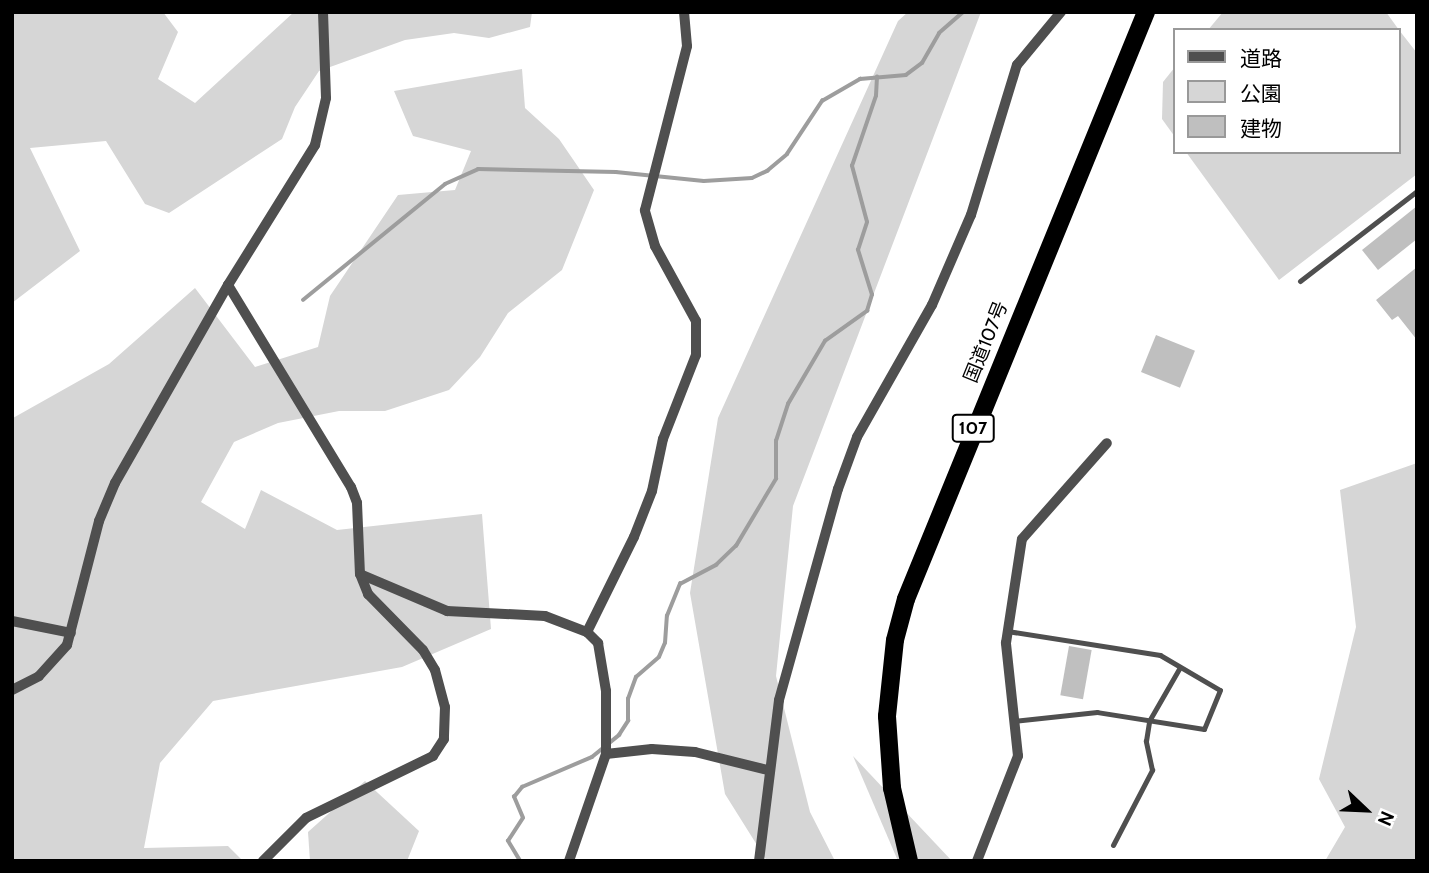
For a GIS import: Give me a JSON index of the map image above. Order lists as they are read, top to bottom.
{
  "streets": {
    "highway": ["国道107号", "107"]
  },
  "legend": ["道路", "公園", "建物"],
  "north": "bottom right"
}
